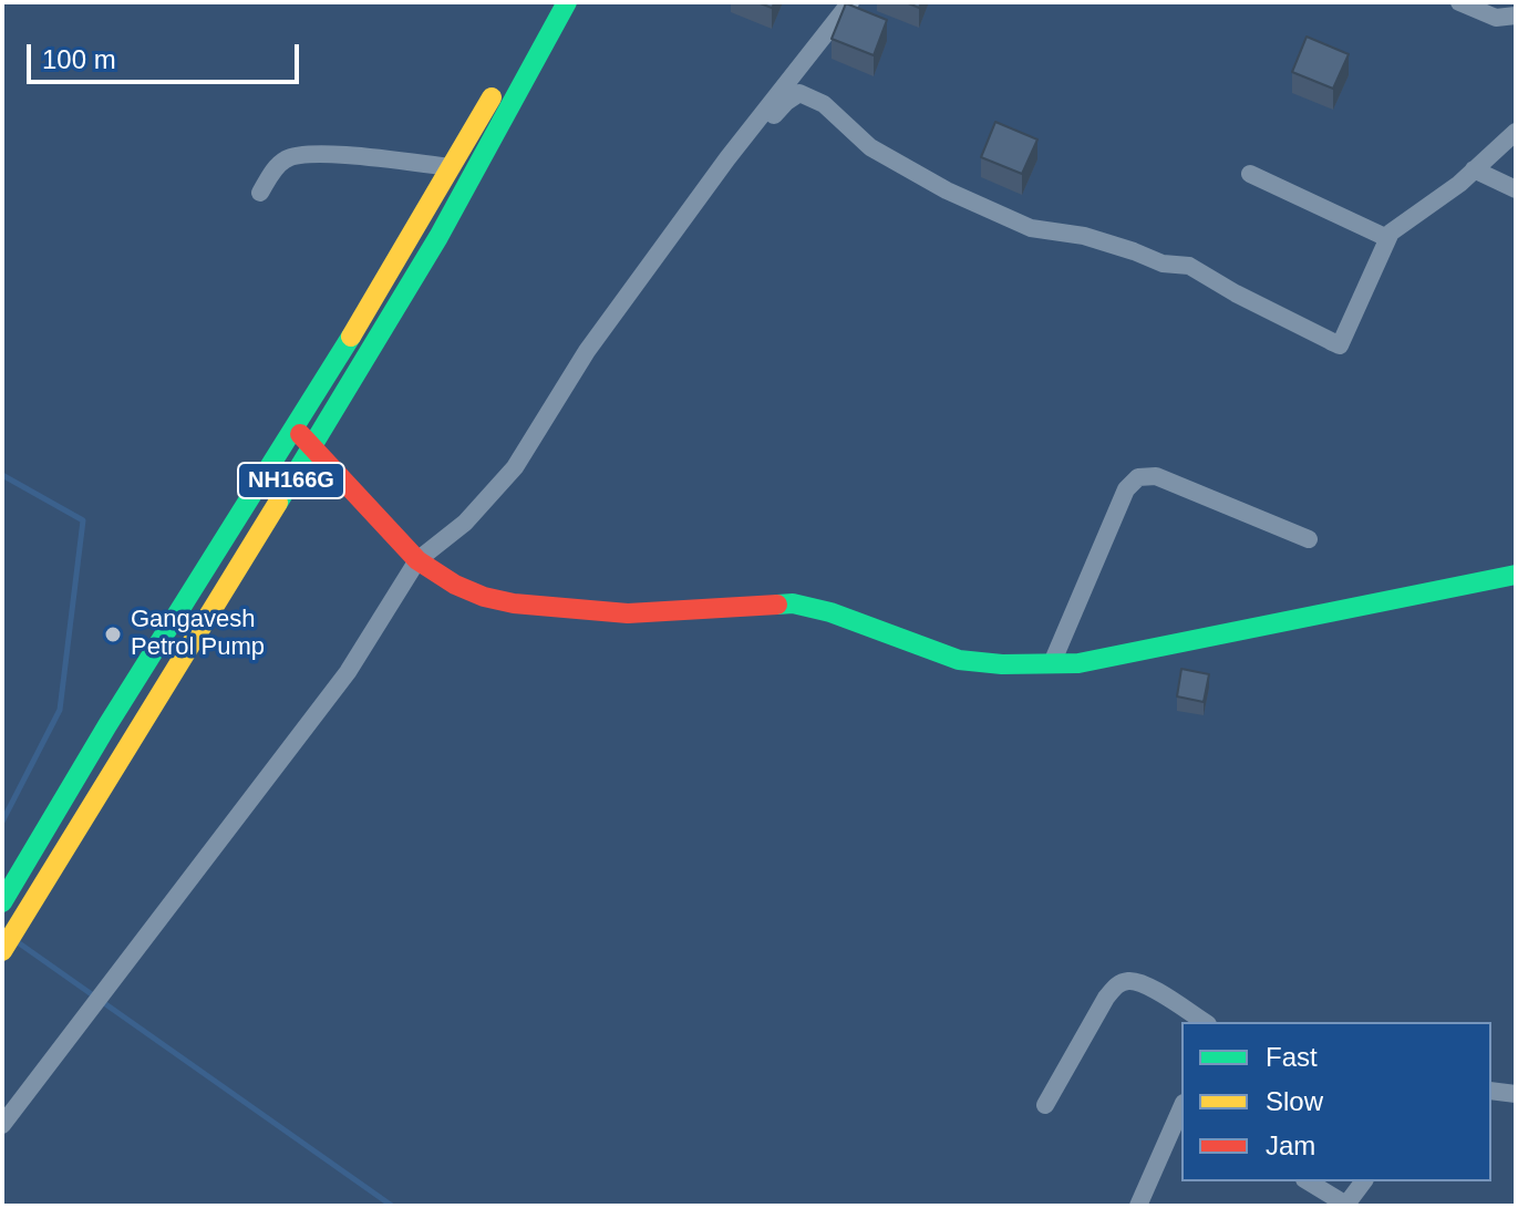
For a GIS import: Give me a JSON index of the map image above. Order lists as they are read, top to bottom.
{
  "streets": {
    "main road": ["NH166G"]
  },
  "places": ["Gangavesh Petrol Pump"],
  "legend": ["Fast", "Slow", "Jam"],
  "scale_bar": "100 m"
}
